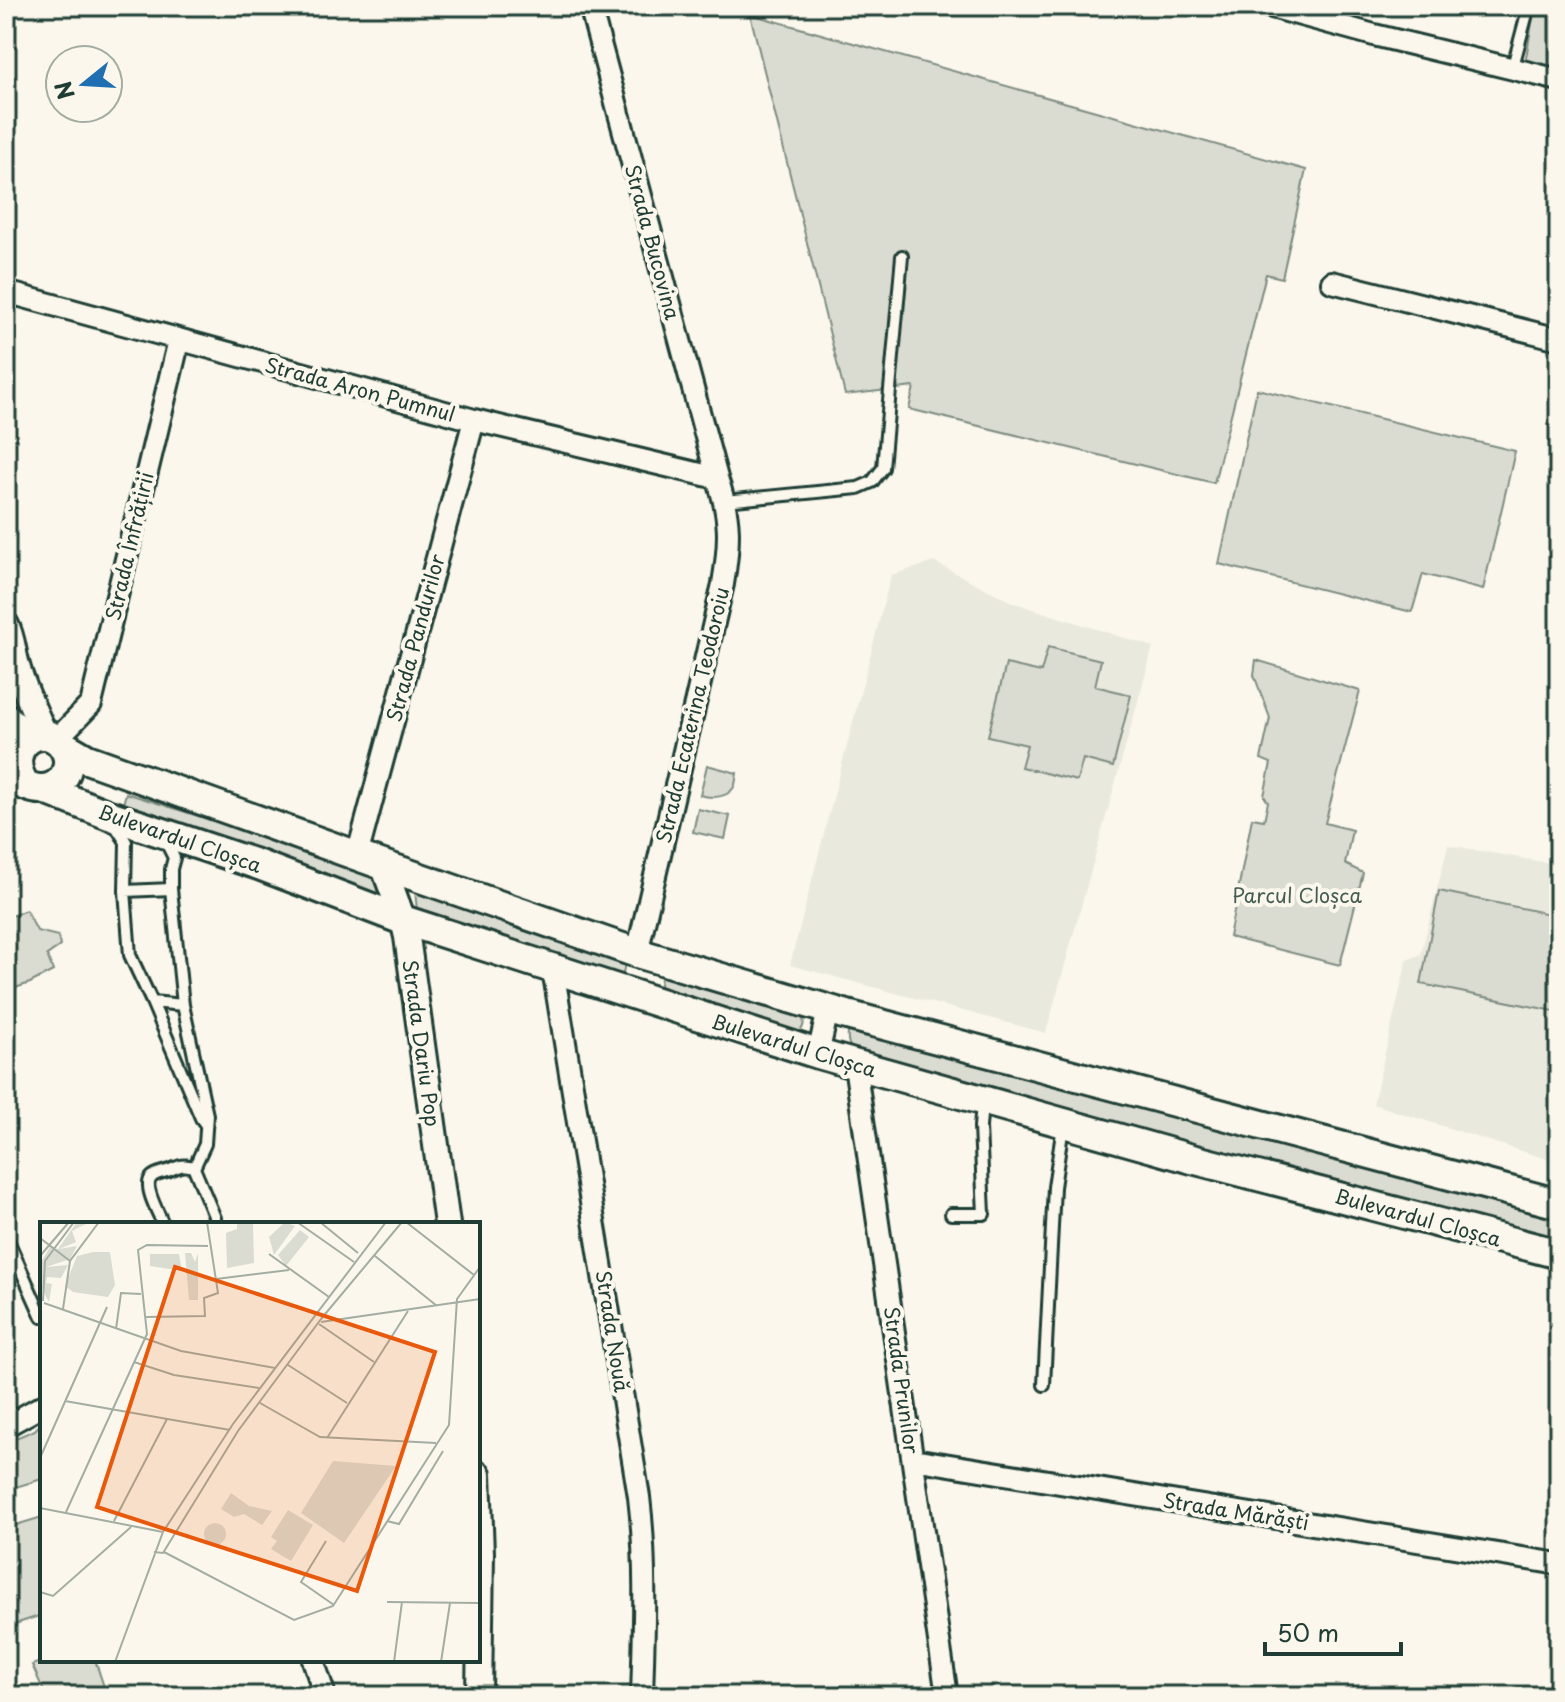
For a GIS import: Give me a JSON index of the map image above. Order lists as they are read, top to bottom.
{
  "streets": {
    "main road": ["Bulevardul Cloșca"],
    "street": [
      "Strada Bucovina",
      "Strada Aron Pumnul",
      "Strada Înfrățirii",
      "Strada Pandurilor",
      "Strada Ecaterina Teodoroiu",
      "Strada Dariu Pop",
      "Strada Nouă",
      "Strada Prunilor",
      "Strada Mărăști"
    ]
  },
  "crossings": [
    ["Strada Bucovina", "Strada Aron Pumnul"],
    ["Strada Bucovina", "Strada Ecaterina Teodoroiu"],
    ["Strada Aron Pumnul", "Strada Înfrățirii"],
    ["Strada Aron Pumnul", "Strada Pandurilor"],
    ["Strada Aron Pumnul", "Strada Ecaterina Teodoroiu"],
    ["Strada Înfrățirii", "Bulevardul Cloșca"],
    ["Strada Pandurilor", "Strada Dariu Pop"],
    ["Bulevardul Cloșca", "Strada Dariu Pop"],
    ["Bulevardul Cloșca", "Strada Nouă"],
    ["Bulevardul Cloșca", "Strada Prunilor"],
    ["Strada Prunilor", "Strada Mărăști"]
  ],
  "parks": ["Parcul Cloșca"],
  "scale_bar": "50 m",
  "north": "left"
}
